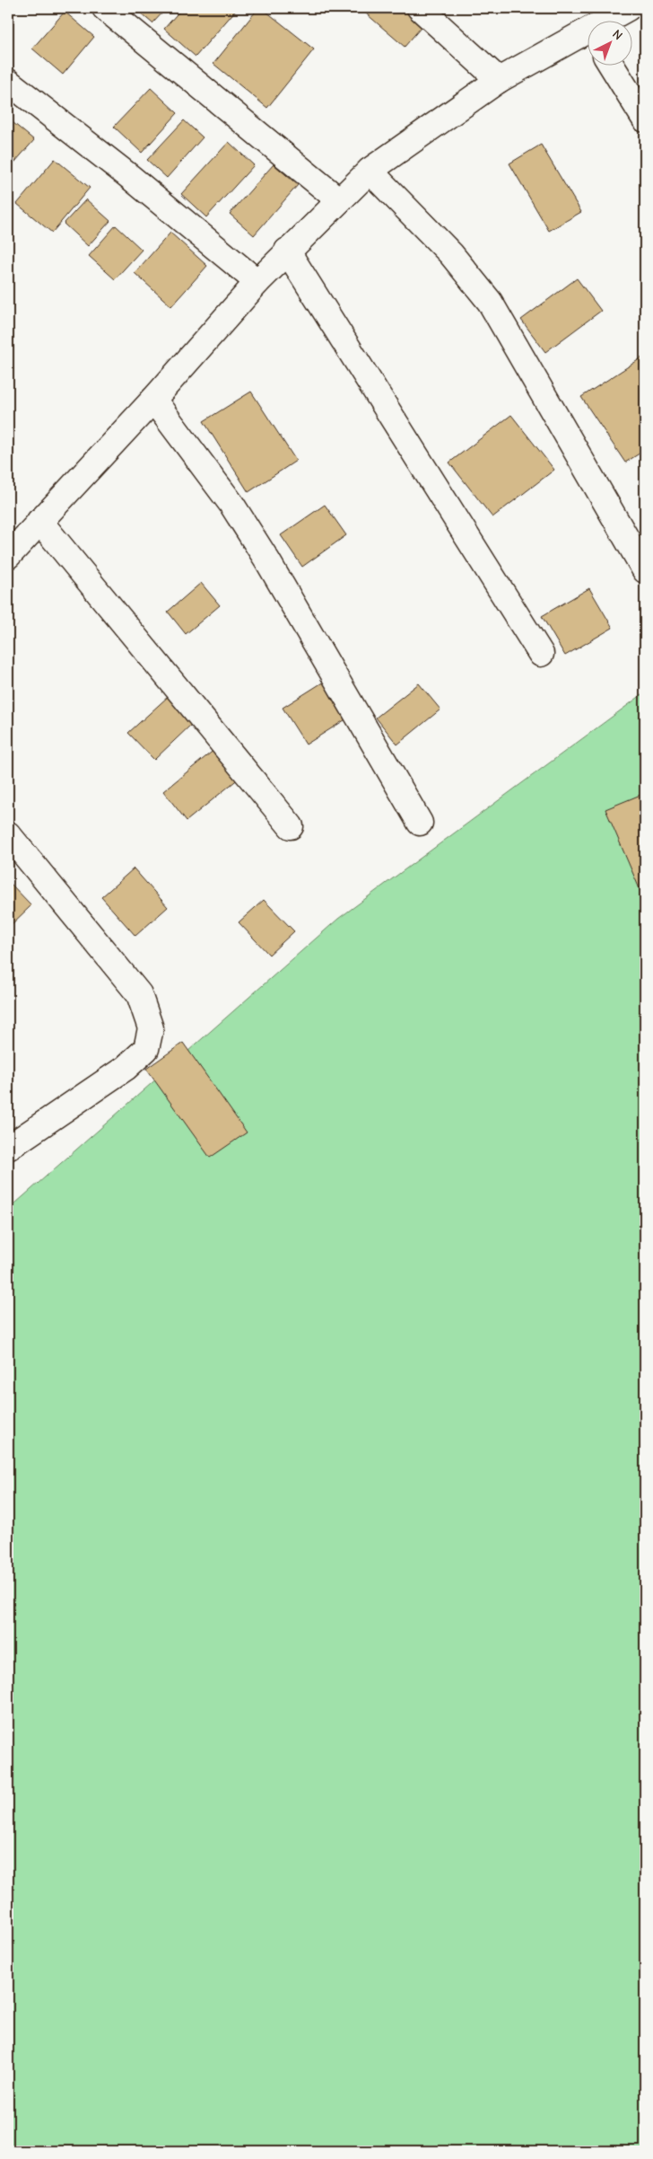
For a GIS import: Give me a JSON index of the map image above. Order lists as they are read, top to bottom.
{
  "north": "top right"
}
